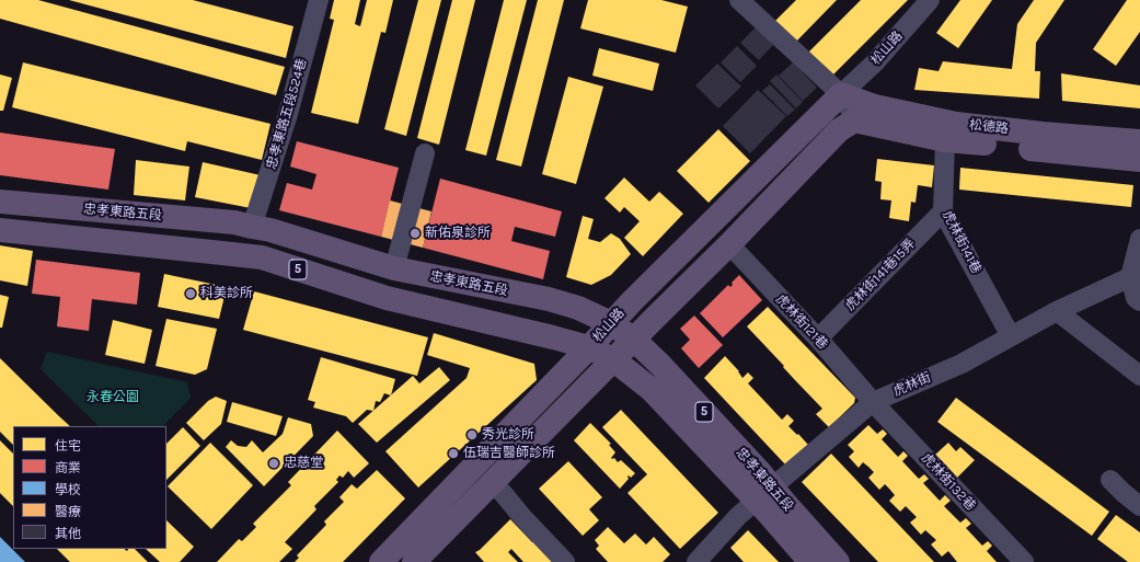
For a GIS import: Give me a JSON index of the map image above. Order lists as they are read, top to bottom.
{
  "streets": {
    "main road": [
      "松山路",
      "松德路",
      "忠孝東路五段",
      "5"
    ],
    "street": [
      "忠孝東路五段524巷",
      "虎林街141巷",
      "虎林街141巷15弄",
      "虎林街121巷",
      "虎林街",
      "虎林街132巷"
    ]
  },
  "crossings": [
    ["松山路", "松德路"],
    ["松山路", "忠孝東路五段"],
    ["松山路", "虎林街121巷"],
    ["忠孝東路五段524巷", "忠孝東路五段"],
    ["松德路", "虎林街141巷"],
    ["忠孝東路五段", "虎林街"],
    ["虎林街141巷", "虎林街141巷15弄"],
    ["虎林街141巷", "虎林街"],
    ["虎林街141巷15弄", "虎林街121巷"],
    ["虎林街121巷", "虎林街"],
    ["虎林街121巷", "虎林街132巷"],
    ["虎林街", "虎林街132巷"]
  ],
  "parks": ["永春公園"],
  "places": [
    "新佑泉診所",
    "科美診所",
    "秀光診所",
    "伍瑞吉醫師診所",
    "忠慈堂"
  ],
  "legend": [
    "住宅",
    "商業",
    "學校",
    "醫療",
    "其他"
  ]
}
